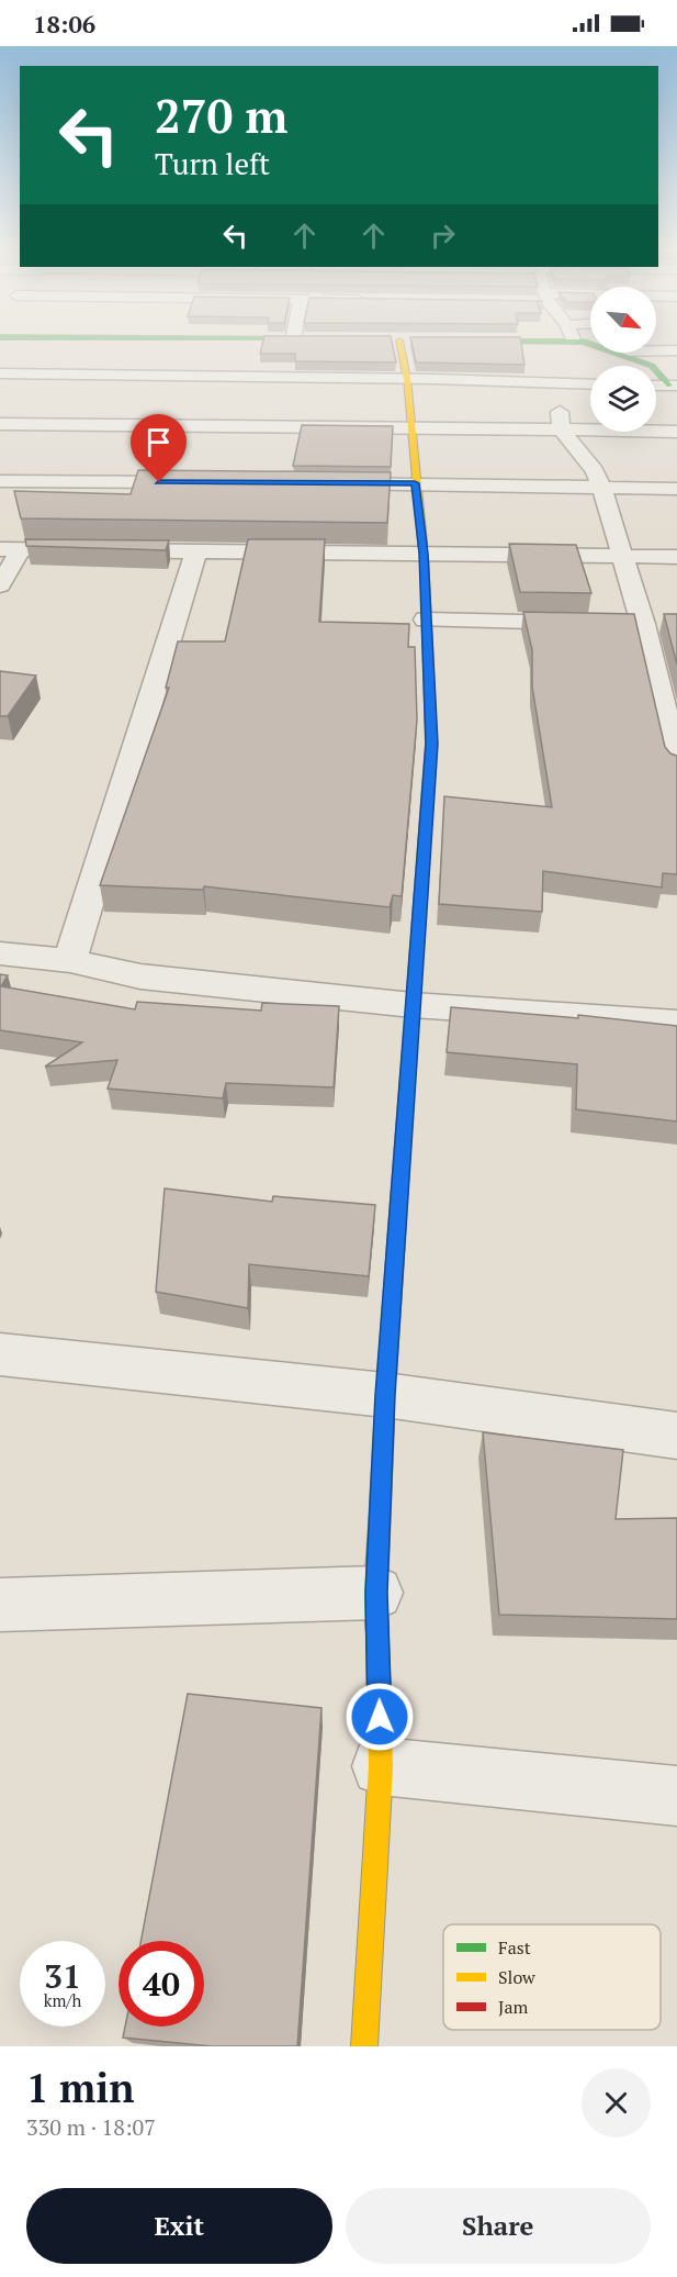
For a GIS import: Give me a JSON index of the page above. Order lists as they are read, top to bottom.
{
  "legend": ["Fast", "Slow", "Jam"],
  "north": "bottom right",
  "page": {
    "status": "18:06",
    "turn": ["270 m", "Turn left"],
    "speed": "31 km/h",
    "limit": "40",
    "heading": ["1 min", "330 m · 18:07"],
    "buttons": ["Exit", "Share"]
  }
}
